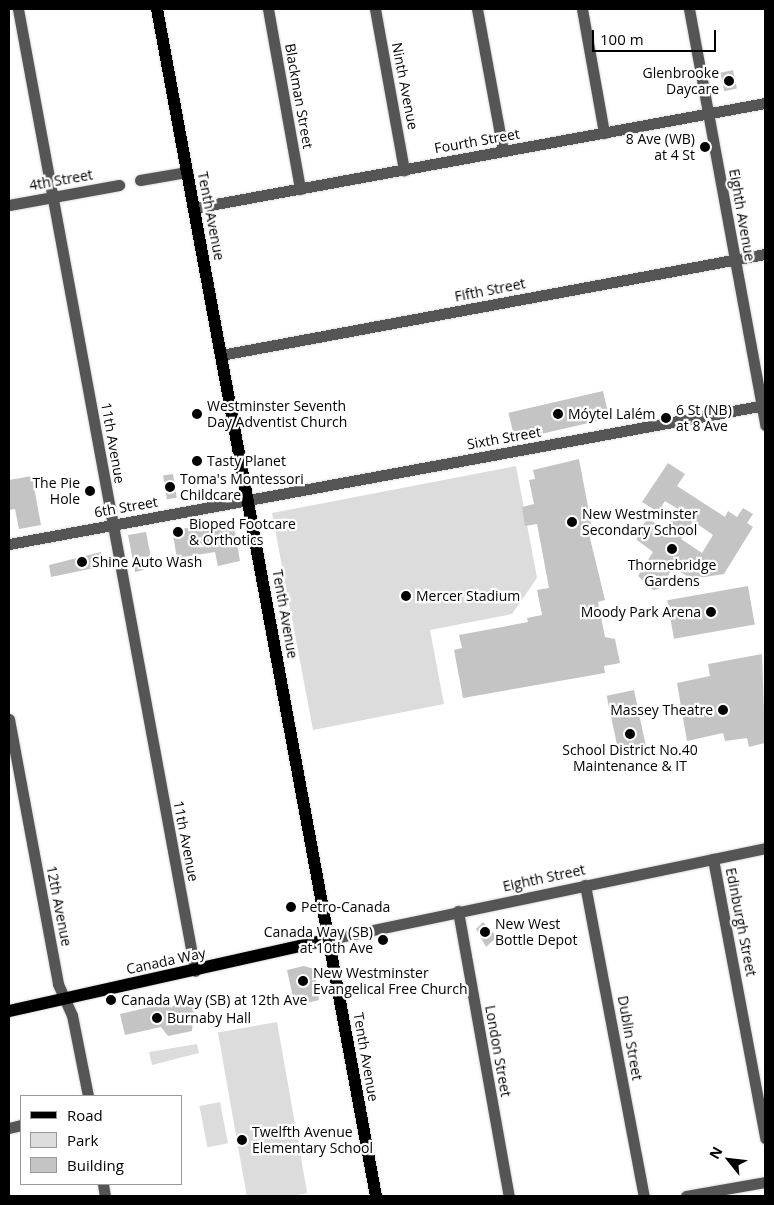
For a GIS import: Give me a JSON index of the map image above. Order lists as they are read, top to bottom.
{
  "streets": {
    "main road": ["Tenth Avenue", "Canada Way"],
    "street": [
      "Ninth Avenue",
      "Blackman Street",
      "Fourth Street",
      "4th Street",
      "Eighth Avenue",
      "Fifth Street",
      "Sixth Street",
      "11th Avenue",
      "6th Street",
      "Eighth Street",
      "12th Avenue",
      "Edinburgh Street",
      "Dublin Street",
      "London Street"
    ]
  },
  "crossings": [
    ["Ninth Avenue", "Fourth Street"],
    ["Blackman Street", "Fourth Street"],
    ["Fourth Street", "Eighth Avenue"],
    ["Fourth Street", "Tenth Avenue"],
    ["4th Street", "11th Avenue"],
    ["Eighth Avenue", "Fifth Street"],
    ["Eighth Avenue", "Sixth Street"],
    ["Tenth Avenue", "Fifth Street"],
    ["Tenth Avenue", "Sixth Street"],
    ["Tenth Avenue", "6th Street"],
    ["Tenth Avenue", "Eighth Street"],
    ["Tenth Avenue", "Canada Way"],
    ["Sixth Street", "6th Street"],
    ["11th Avenue", "6th Street"],
    ["11th Avenue", "Canada Way"],
    ["Eighth Street", "Edinburgh Street"],
    ["Eighth Street", "Canada Way"],
    ["Eighth Street", "Dublin Street"],
    ["Eighth Street", "London Street"],
    ["12th Avenue", "Canada Way"]
  ],
  "places": [
    "Glenbrooke Daycare",
    "8 Ave (WB) at 4 St",
    "Westminster Seventh Day Adventist Church",
    "Móytel Lalém",
    "6 St (NB) at 8 Ave",
    "Tasty Planet",
    "Toma's Montessori Childcare",
    "The Pie Hole",
    "New Westminster Secondary School",
    "Bioped Footcare & Orthotics",
    "Thornebridge Gardens",
    "Shine Auto Wash",
    "Mercer Stadium",
    "Moody Park Arena",
    "Massey Theatre",
    "School District No.40 Maintenance & IT",
    "Petro-Canada",
    "New West Bottle Depot",
    "Canada Way (SB) at 10th Ave",
    "New Westminster Evangelical Free Church",
    "Canada Way (SB) at 12th Ave",
    "Burnaby Hall",
    "Twelfth Avenue Elementary School"
  ],
  "legend": ["Road", "Park", "Building"],
  "scale_bar": "100 m",
  "north": "top left"
}
